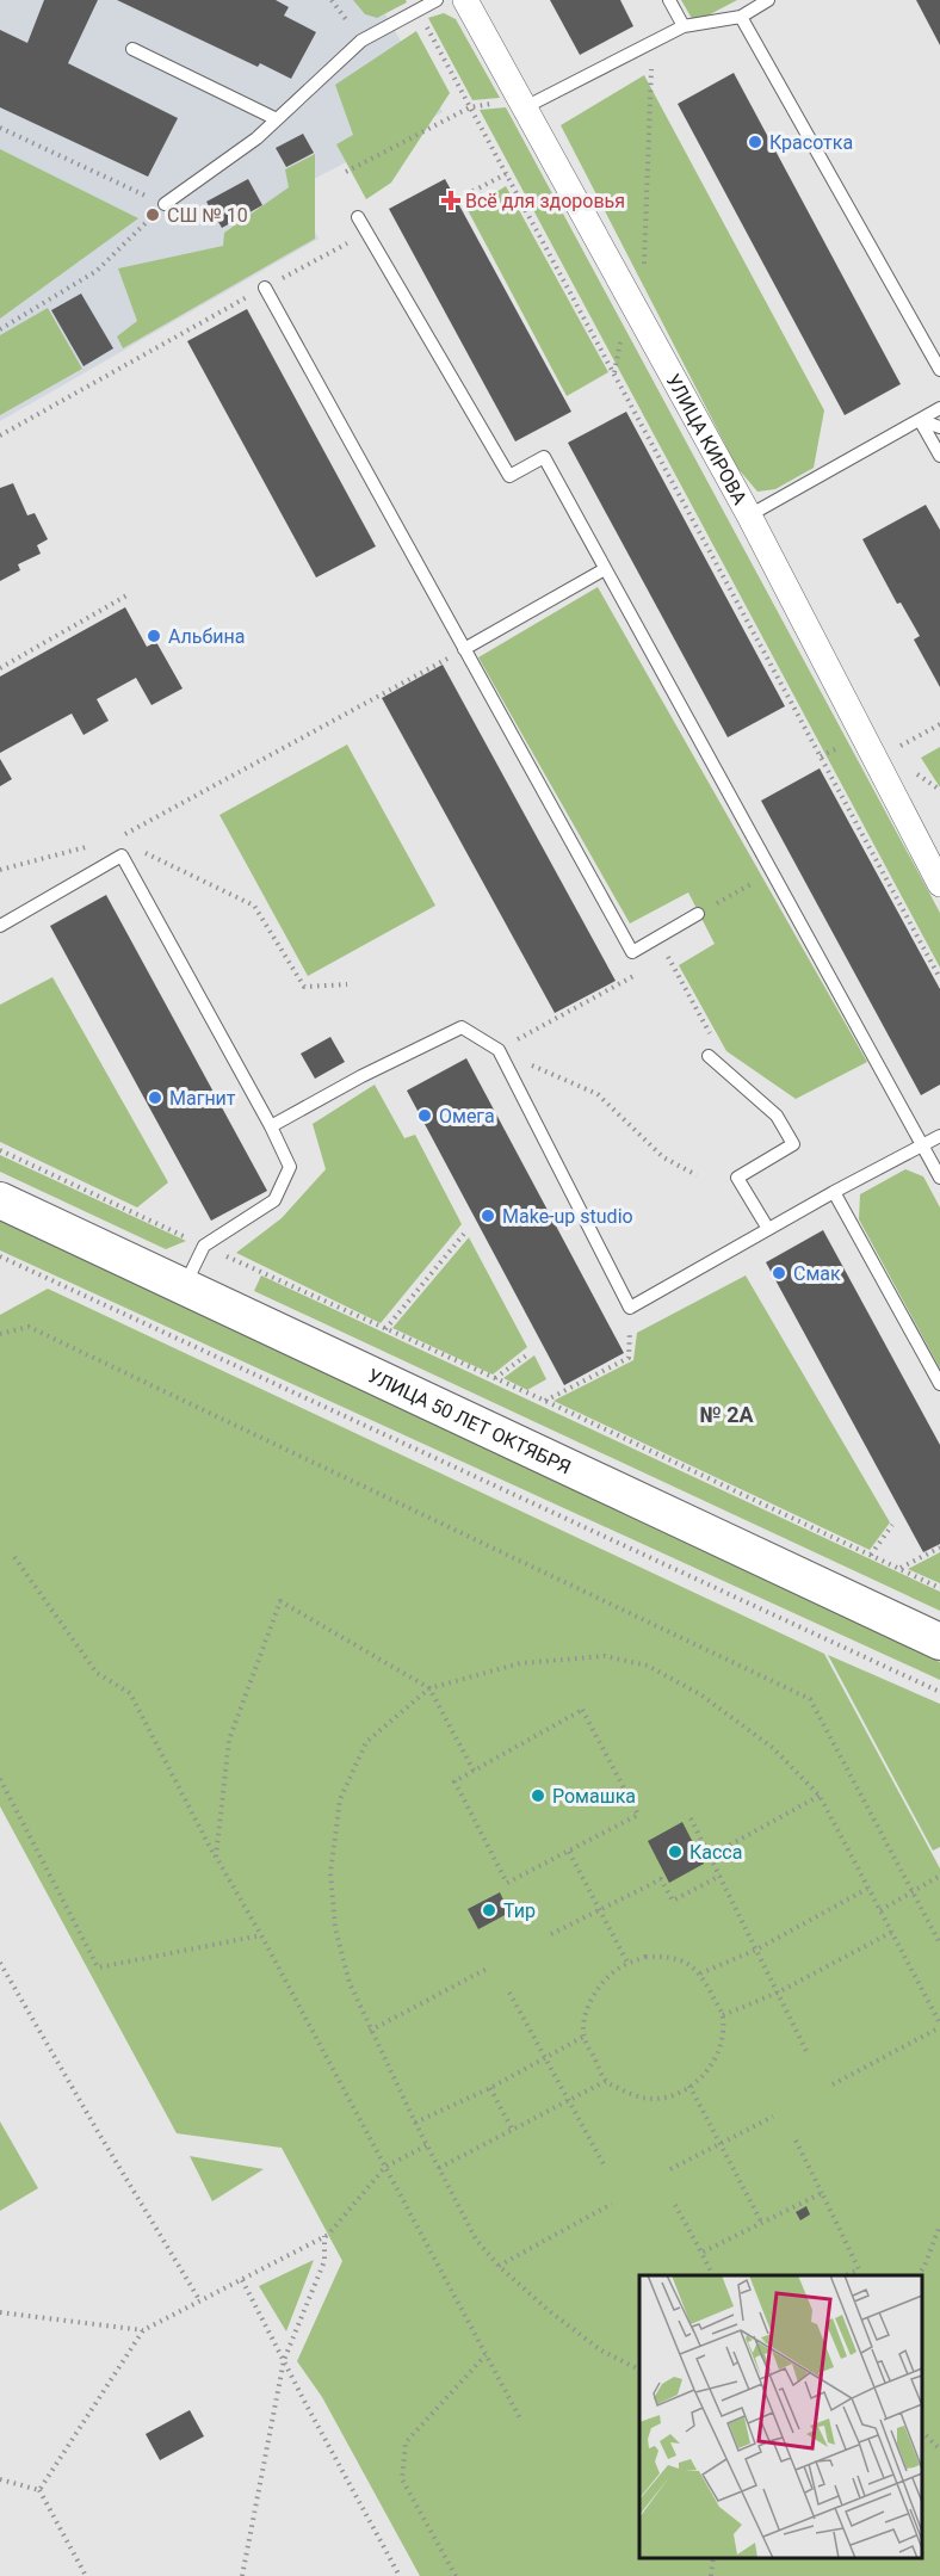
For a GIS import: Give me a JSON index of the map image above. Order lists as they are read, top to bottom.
{
  "streets": {
    "street": ["УЛИЦА КИРОВА", "УЛИЦА 50 ЛЕТ ОКТЯБРЯ"]
  },
  "districts": ["№ 2А"],
  "places": {
    "other": [
      "Красотка",
      "СШ № 10",
      "Альбина",
      "Магнит",
      "Омега",
      "Make-up studio",
      "Смак",
      "Ромашка",
      "Касса",
      "Тир"
    ],
    "health": ["Всё для здоровья"]
  }
}
